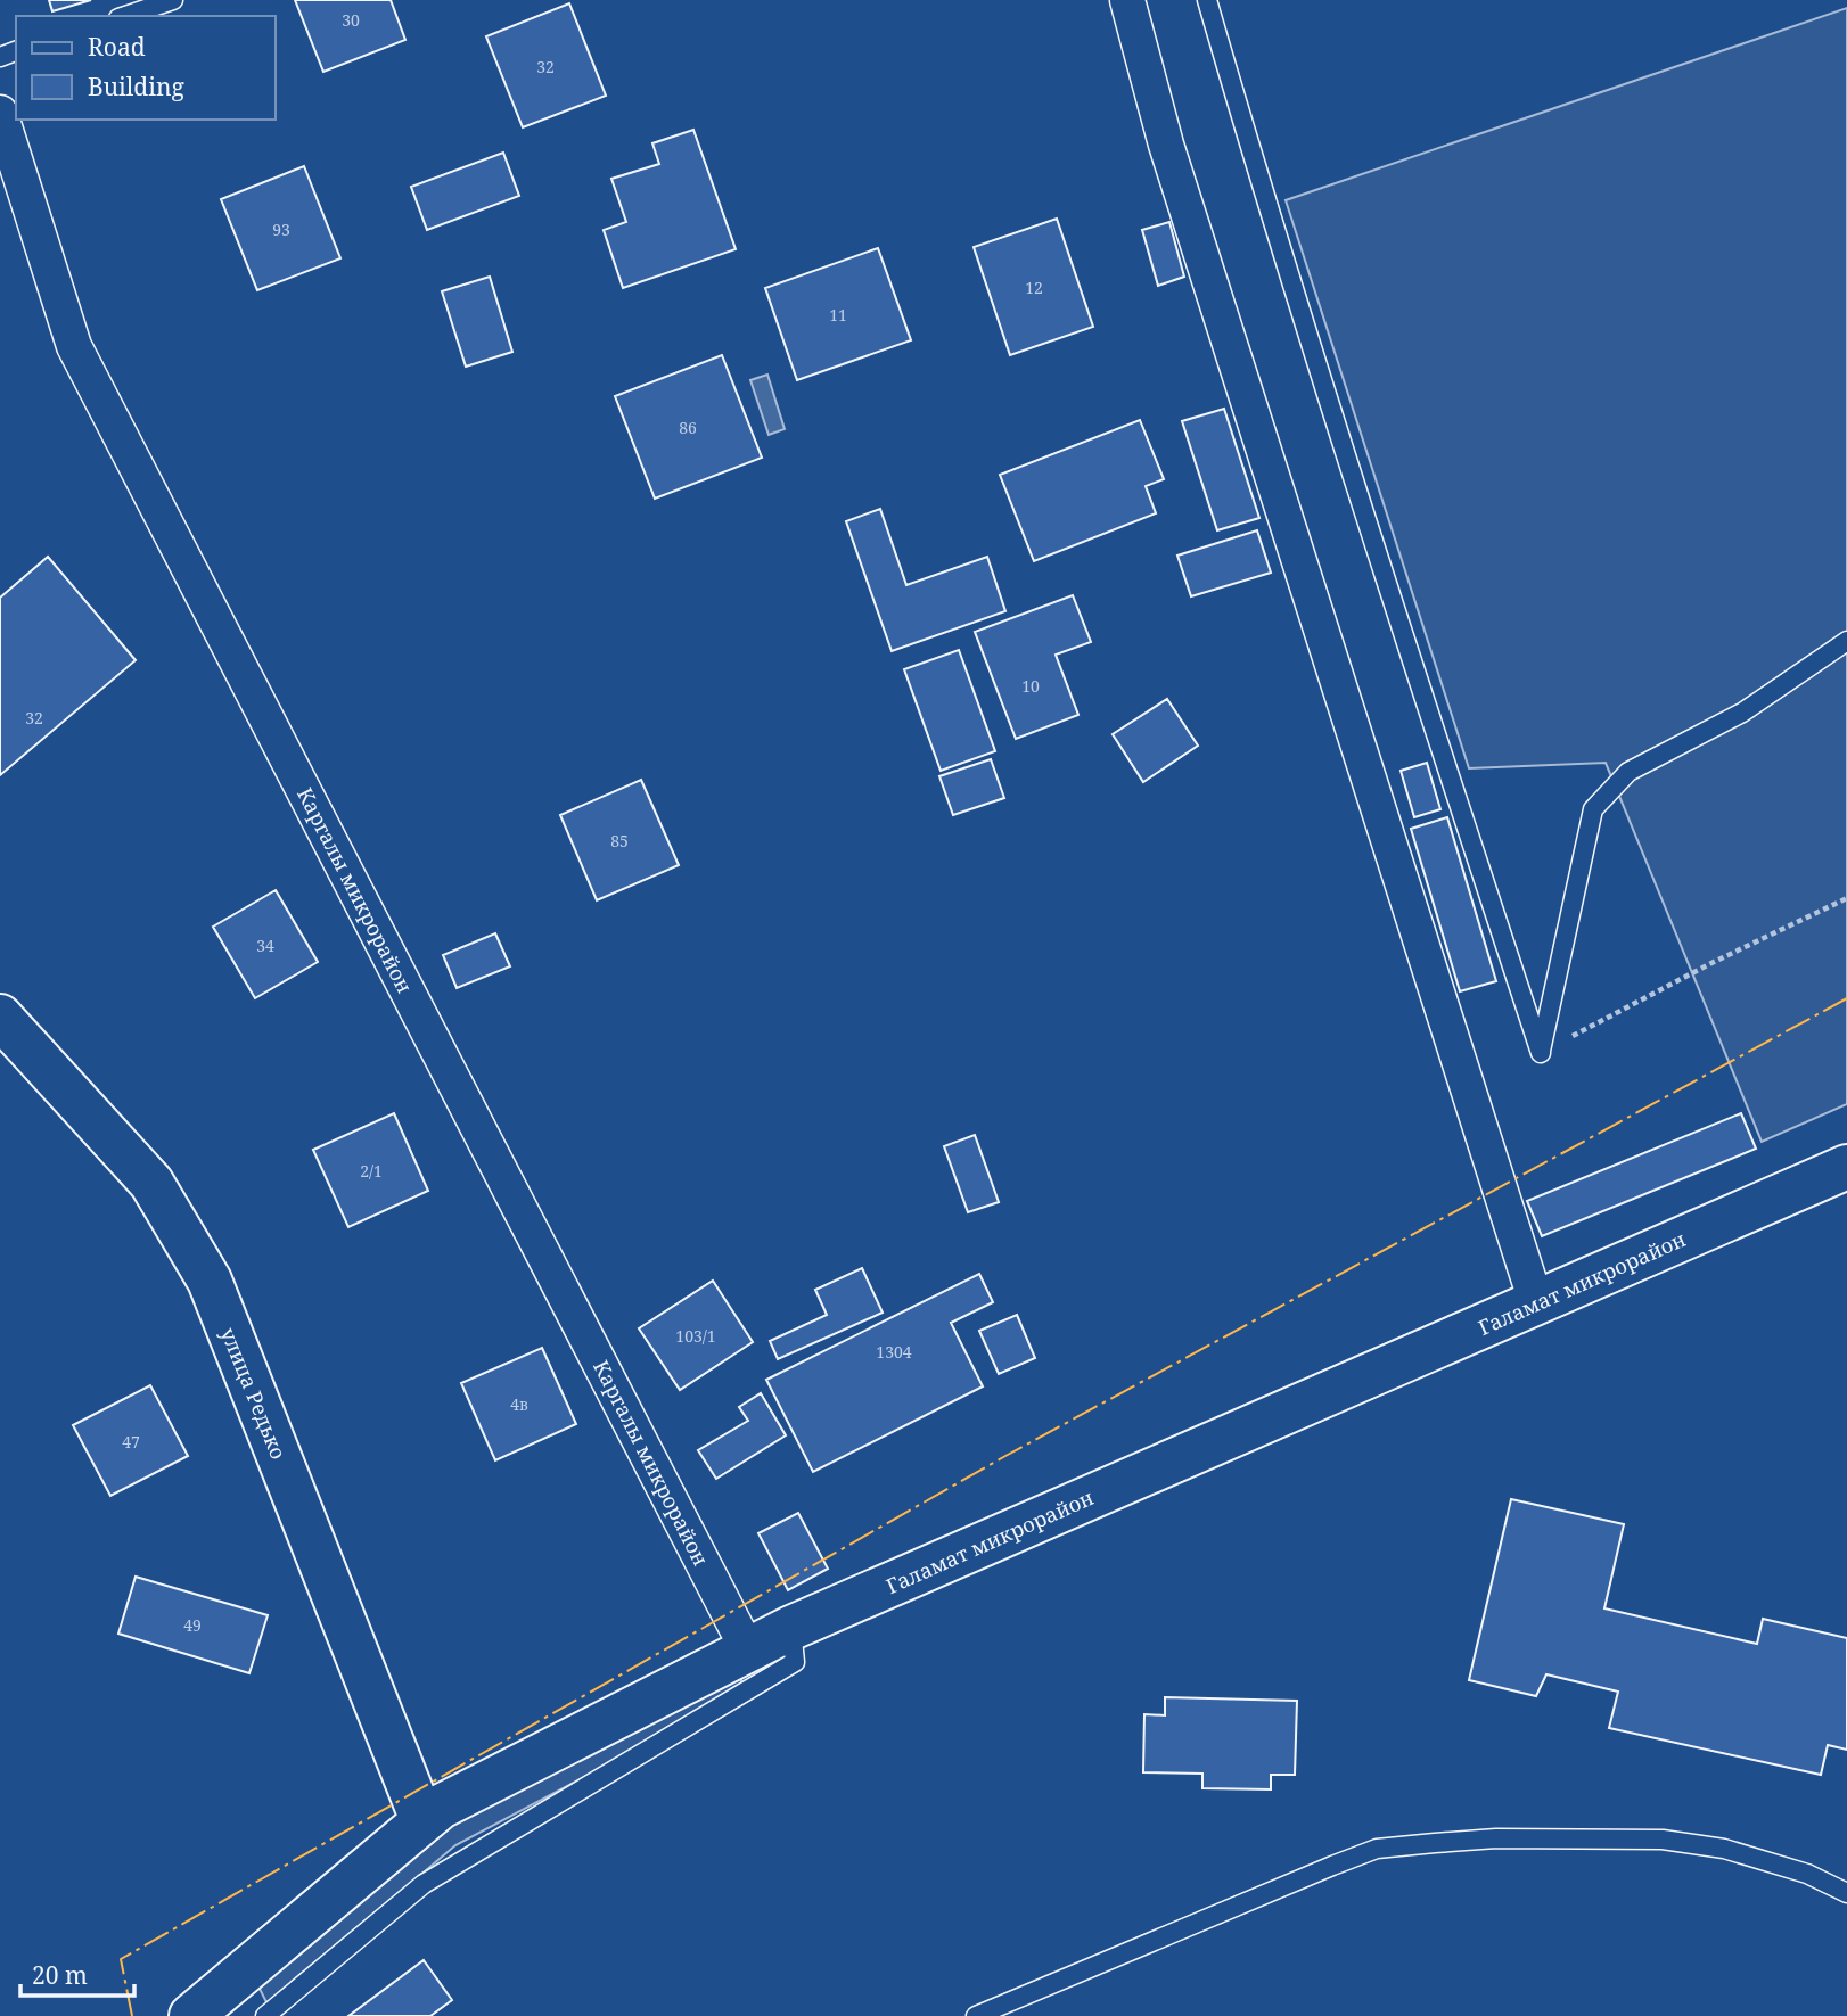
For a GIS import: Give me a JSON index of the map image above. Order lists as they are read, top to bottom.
{
  "streets": {
    "street": ["Каргалы микрорайон", "Галамат микрорайон", "улица Редько"]
  },
  "crossings": [
    ["Каргалы микрорайон", "Галамат микрорайон"],
    ["Галамат микрорайон", "улица Редько"]
  ],
  "house_numbers": [
    "30",
    "32",
    "93",
    "12",
    "11",
    "86",
    "10",
    "32",
    "85",
    "34",
    "2/1",
    "103/1",
    "1304",
    "4в",
    "47",
    "49"
  ],
  "legend": ["Road", "Building"],
  "scale_bar": "20 m"
}
